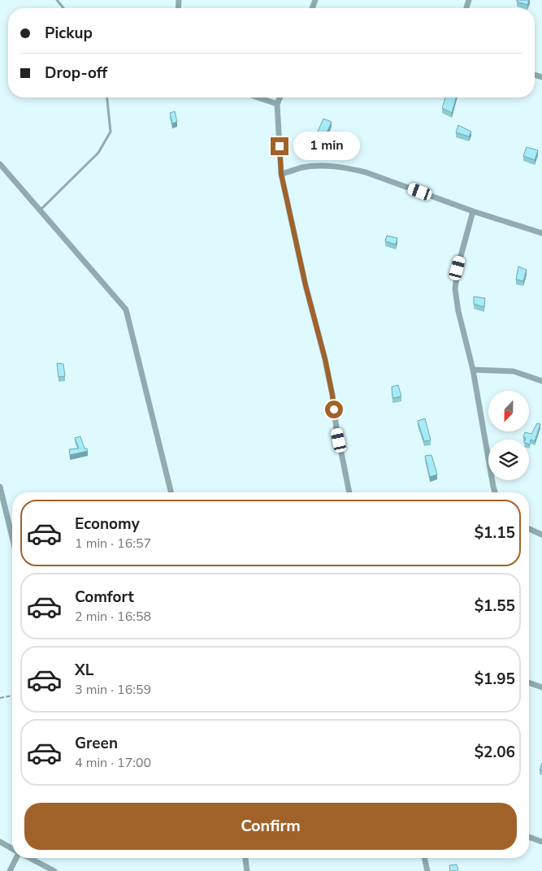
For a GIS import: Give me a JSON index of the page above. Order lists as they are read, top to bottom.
{
  "north": "bottom",
  "page": {
    "banner": ["Pickup", "Drop-off"],
    "bubble": "1 min",
    "list": [
      {
        "name": "Economy",
        "note": "1 min · 16:57",
        "value": "$1.15"
      },
      {
        "name": "Comfort",
        "note": "2 min · 16:58",
        "value": "$1.55"
      },
      {
        "name": "XL",
        "note": "3 min · 16:59",
        "value": "$1.95"
      },
      {
        "name": "Green",
        "note": "4 min · 17:00",
        "value": "$2.06"
      }
    ],
    "buttons": "Confirm"
  }
}
